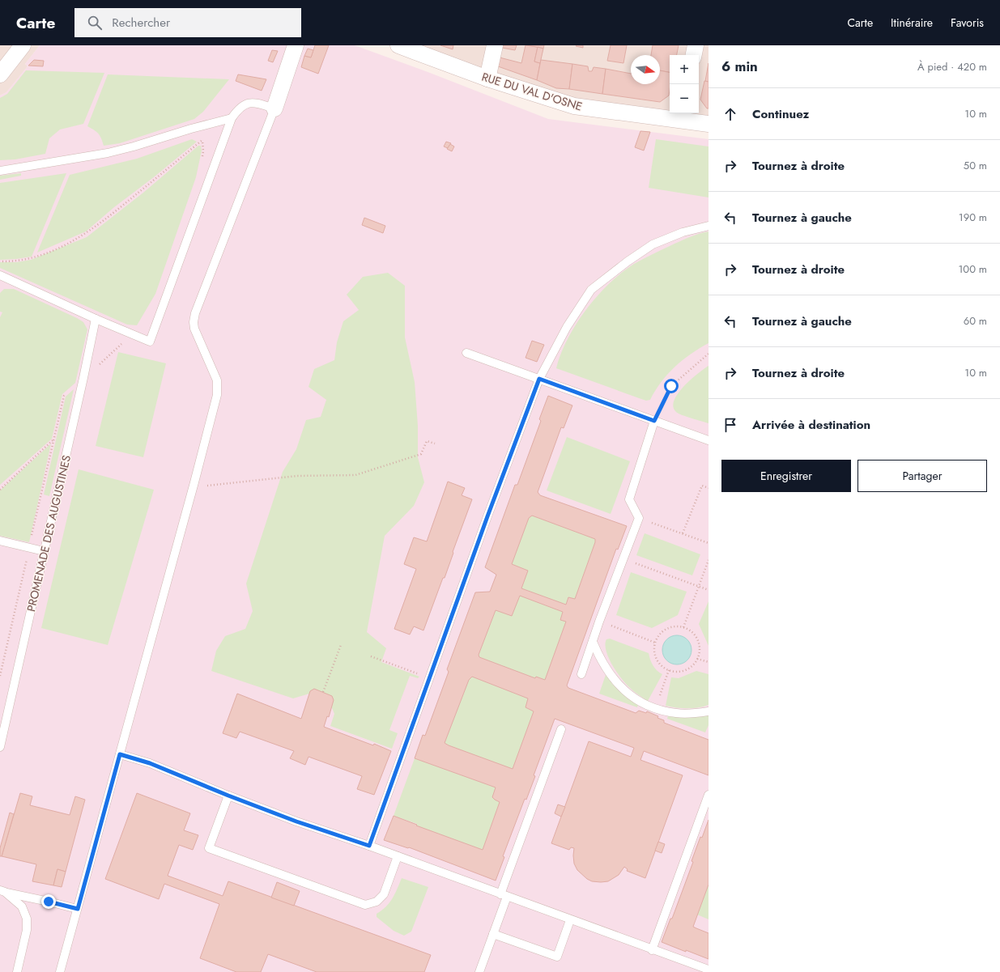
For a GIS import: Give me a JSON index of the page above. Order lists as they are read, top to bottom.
{
  "streets": {
    "street": ["RUE DU VAL D'OSNE"],
    "lane": ["PROMENADE DES AUGUSTINES"]
  },
  "north": "right",
  "page": {
    "header": "Carte",
    "search": "Rechercher",
    "nav": ["Carte", "Itinéraire", "Favoris"],
    "heading": ["6 min", "À pied · 420 m"],
    "map_buttons": ["+", "−"],
    "list": [
      ["Continuez", "10 m"],
      ["Tournez à droite", "50 m"],
      ["Tournez à gauche", "190 m"],
      ["Tournez à droite", "100 m"],
      ["Tournez à gauche", "60 m"],
      ["Tournez à droite", "10 m"],
      "Arrivée à destination"
    ],
    "buttons": ["Enregistrer", "Partager"]
  }
}
